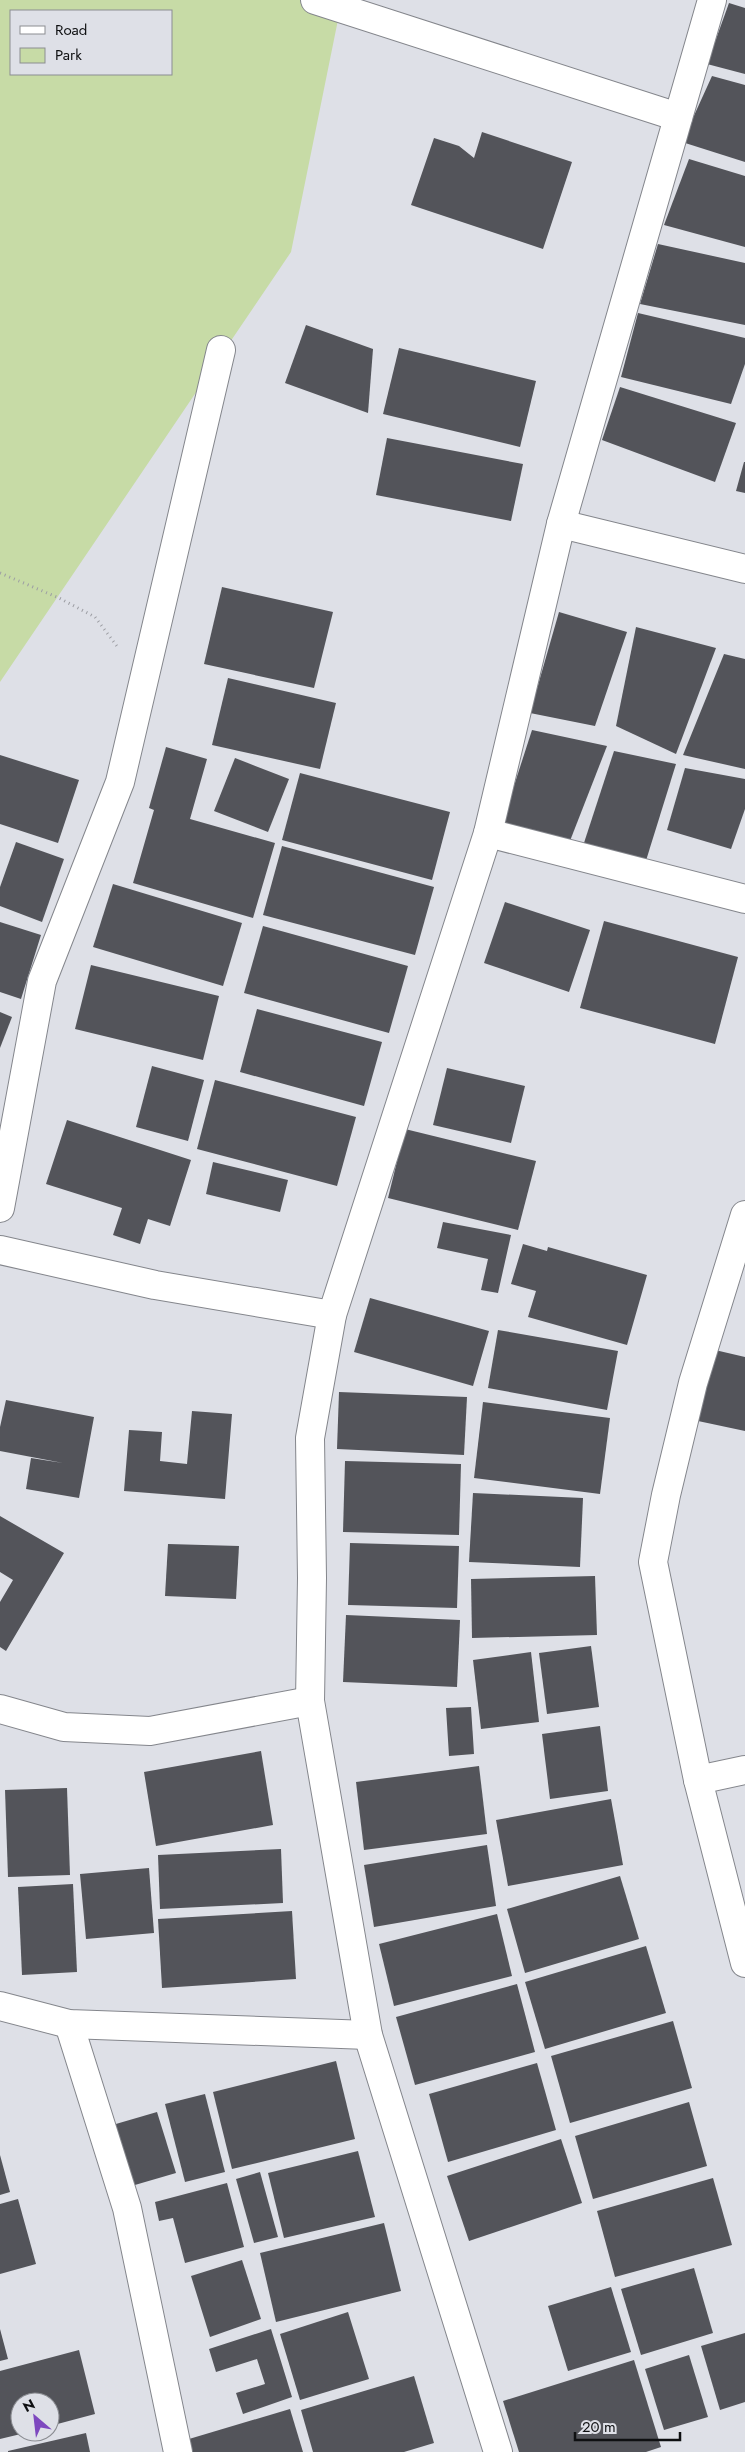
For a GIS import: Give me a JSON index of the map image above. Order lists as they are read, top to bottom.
{
  "legend": ["Road", "Park"],
  "scale_bar": "20 m",
  "north": "top left"
}
